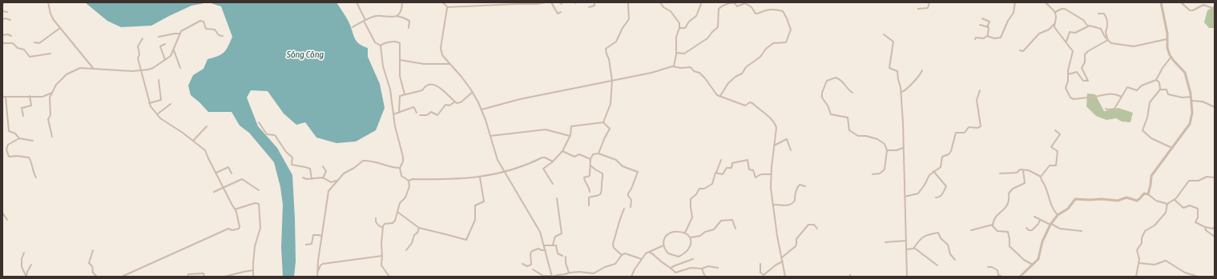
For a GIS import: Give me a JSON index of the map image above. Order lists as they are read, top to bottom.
{
  "water": ["Sông Công"]
}
